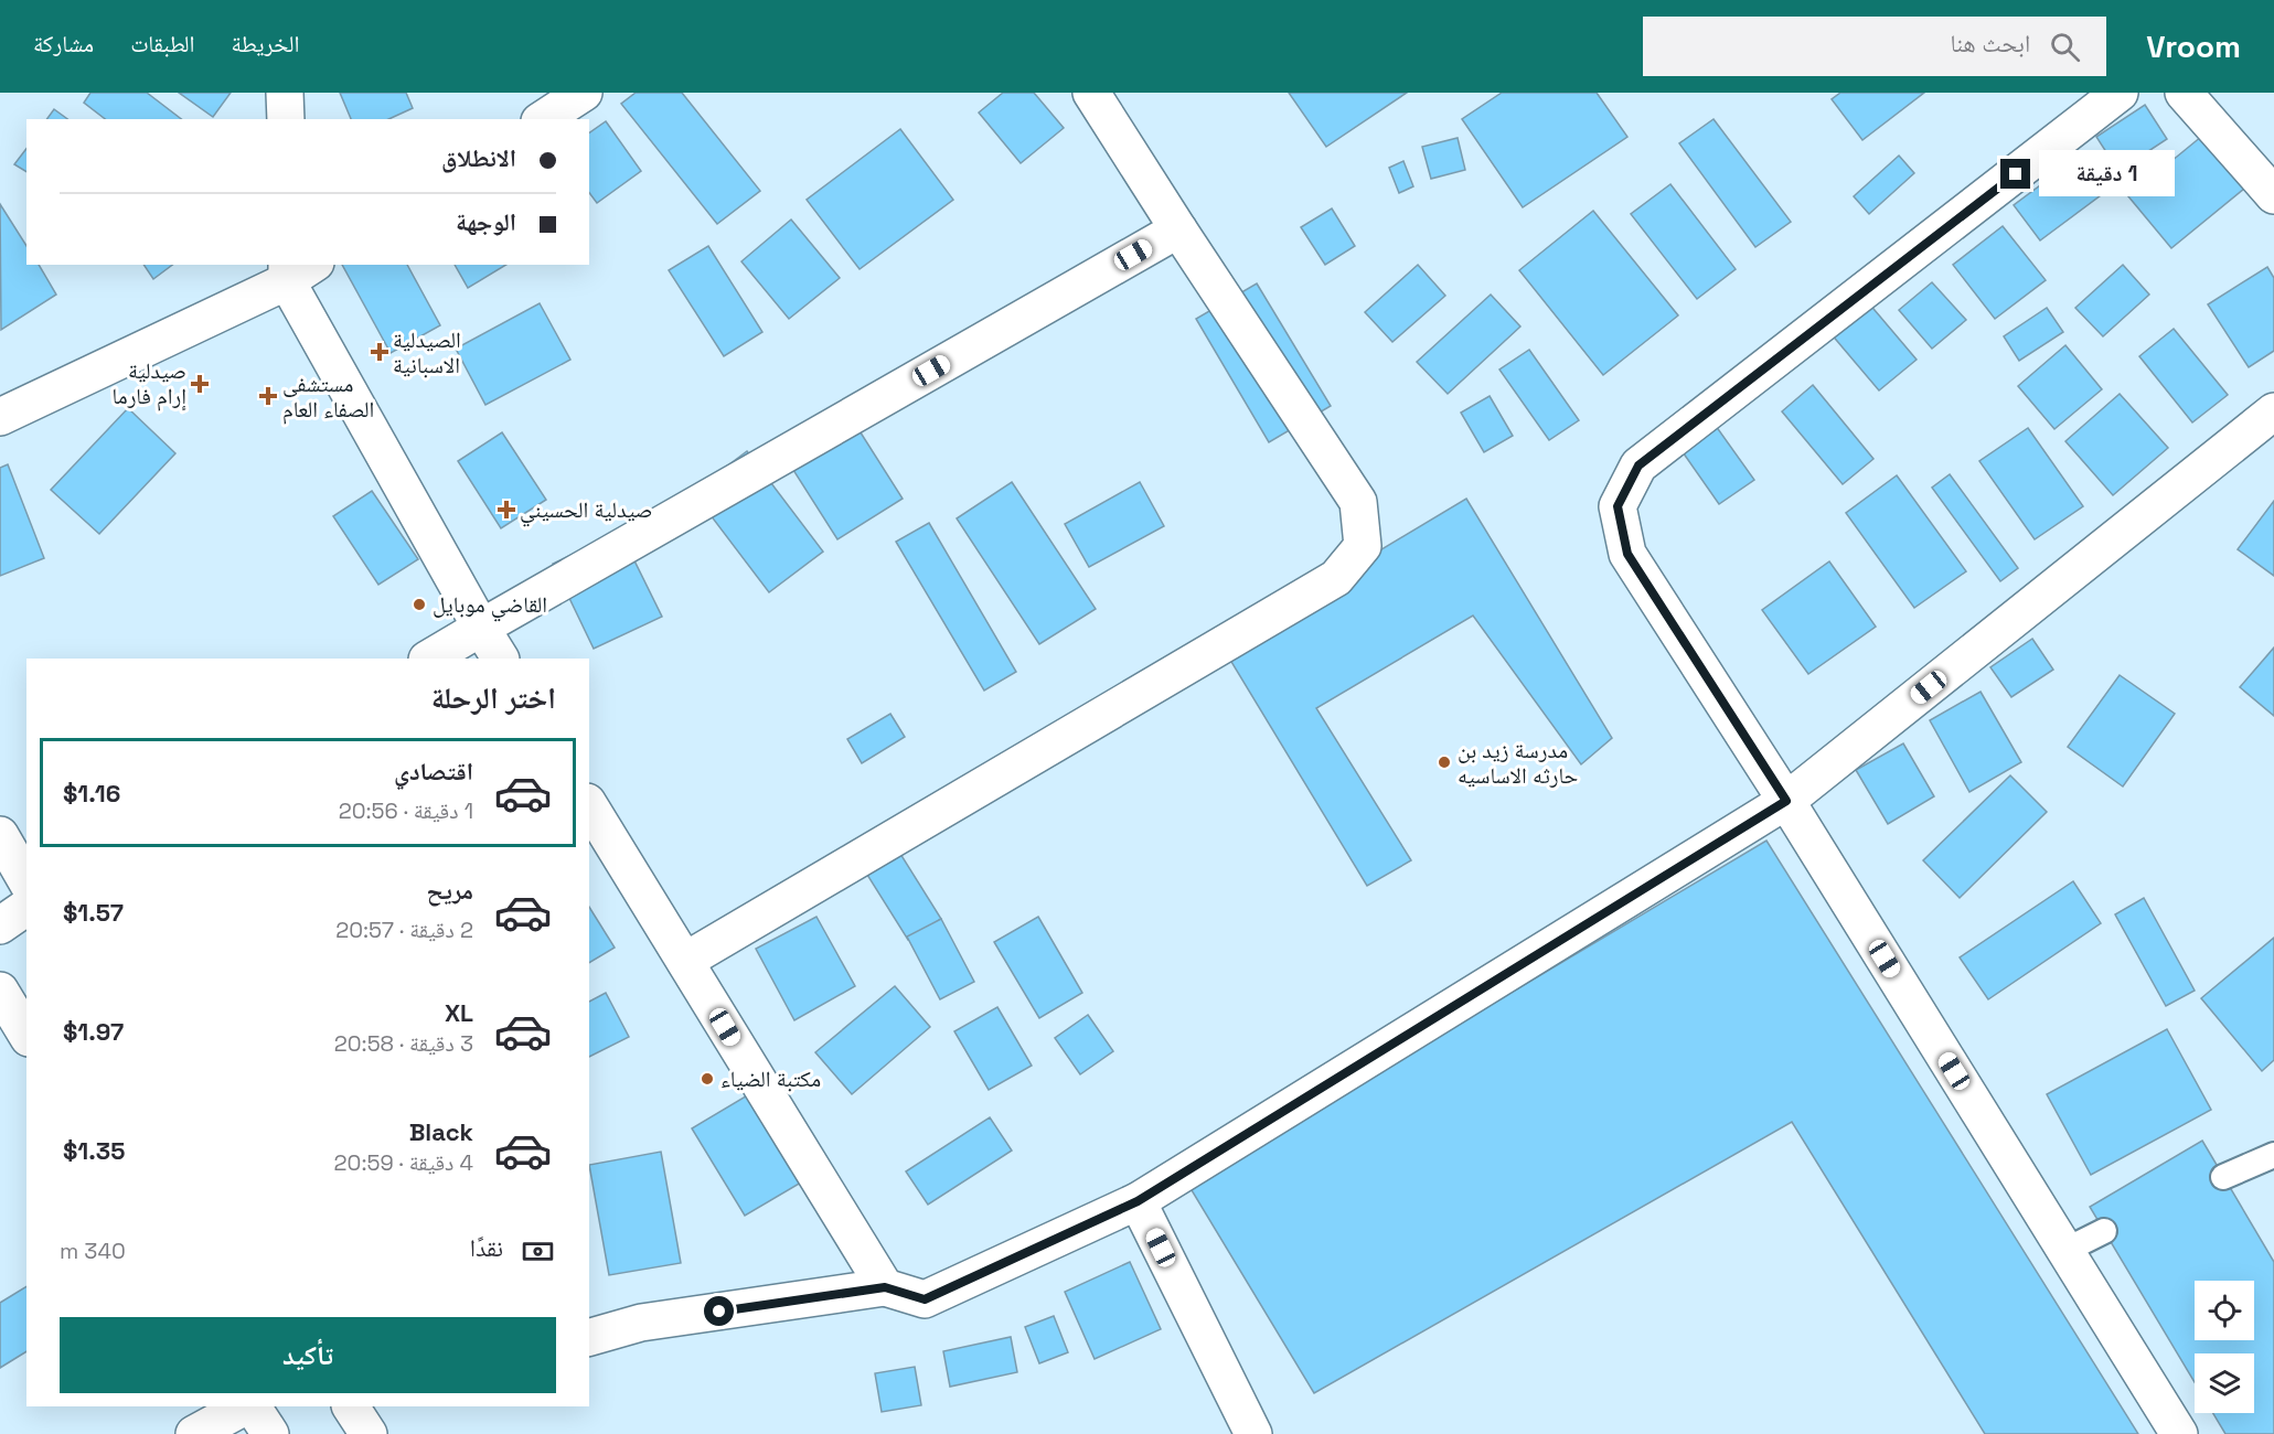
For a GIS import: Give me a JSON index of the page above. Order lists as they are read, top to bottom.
{
  "places": {
    "health": [
      "الصيدلية الاسبانية",
      "صيدلية إرام فارما",
      "مستشفى الصفاء العام",
      "صيدلية الحسيني"
    ],
    "other": ["القاضي موبايل", "مدرسة زيد بن حارثه الاساسيه", "مكتبة الضياء"]
  },
  "page": {
    "header": "Vroom",
    "search": "ابحث هنا",
    "nav": ["الخريطة", "الطبقات", "مشاركة"],
    "banner": ["الانطلاق", "الوجهة"],
    "bubble": "1 دقيقة",
    "heading": "اختر الرحلة",
    "list": [
      {
        "name": "اقتصادي",
        "note": "1 دقيقة · 20:56",
        "value": "$1.16"
      },
      {
        "name": "مريح",
        "note": "2 دقيقة · 20:57",
        "value": "$1.57"
      },
      {
        "name": "XL",
        "note": "3 دقيقة · 20:58",
        "value": "$1.97"
      },
      {
        "name": "Black",
        "note": "4 دقيقة · 20:59",
        "value": "$1.35"
      }
    ],
    "pay": ["نقدًا", "340 m"],
    "buttons": "تأكيد"
  }
}
